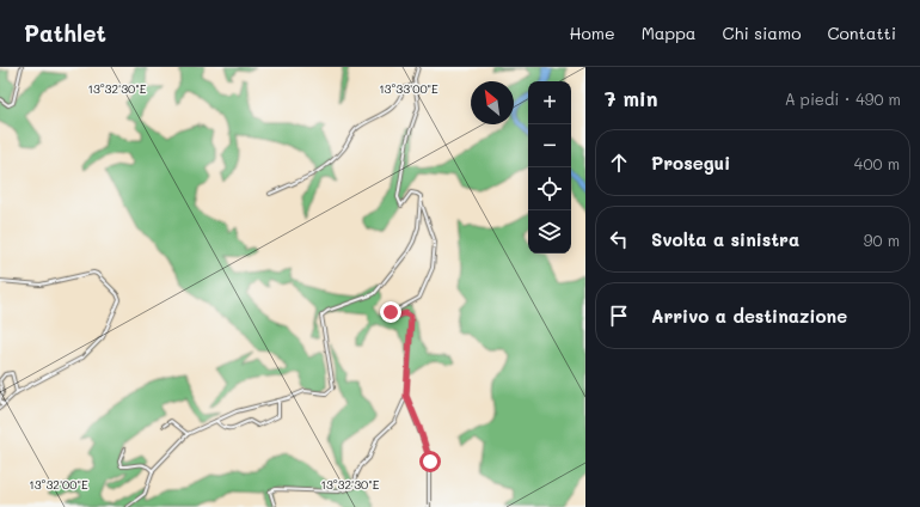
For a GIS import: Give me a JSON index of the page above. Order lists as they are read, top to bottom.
{
  "north": "top left",
  "page": {
    "header": "Pathlet",
    "nav": [
      "Home",
      "Mappa",
      "Chi siamo",
      "Contatti"
    ],
    "heading": ["7 min", "A piedi · 490 m"],
    "map_buttons": ["+", "−"],
    "list": [
      ["Prosegui", "400 m"],
      ["Svolta a sinistra", "90 m"],
      "Arrivo a destinazione"
    ]
  },
  "coordinates": ["13°32'30\"E", "13°33'00\"E", "13°32'00\"E"]
}
